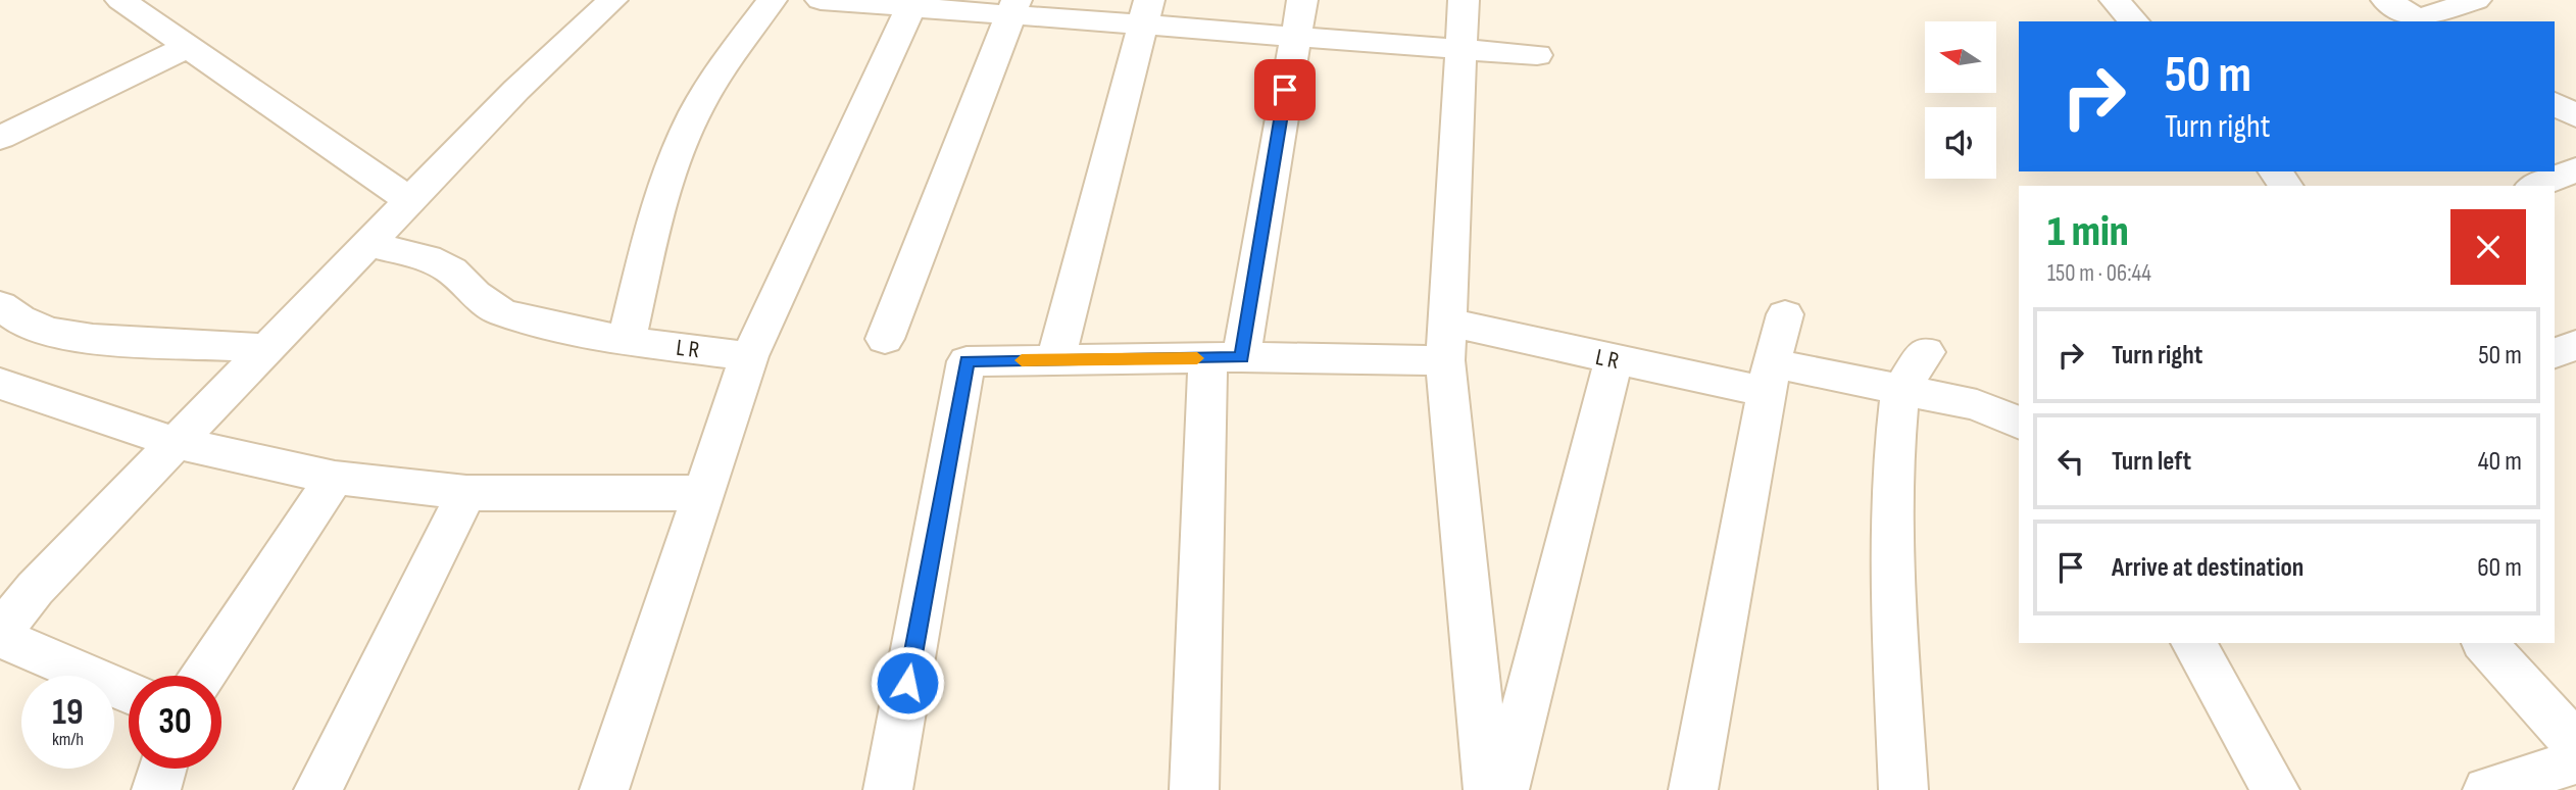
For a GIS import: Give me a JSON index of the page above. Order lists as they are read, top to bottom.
{
  "streets": {
    "street": ["L R"]
  },
  "north": "left",
  "page": {
    "turn": ["50 m", "Turn right"],
    "heading": ["1 min", "150 m · 06:44"],
    "list": [
      {
        "name": "Turn right",
        "value": "50 m"
      },
      {
        "name": "Turn left",
        "value": "40 m"
      },
      {
        "name": "Arrive at destination",
        "value": "60 m"
      }
    ],
    "speed": "19 km/h",
    "limit": "30"
  }
}
